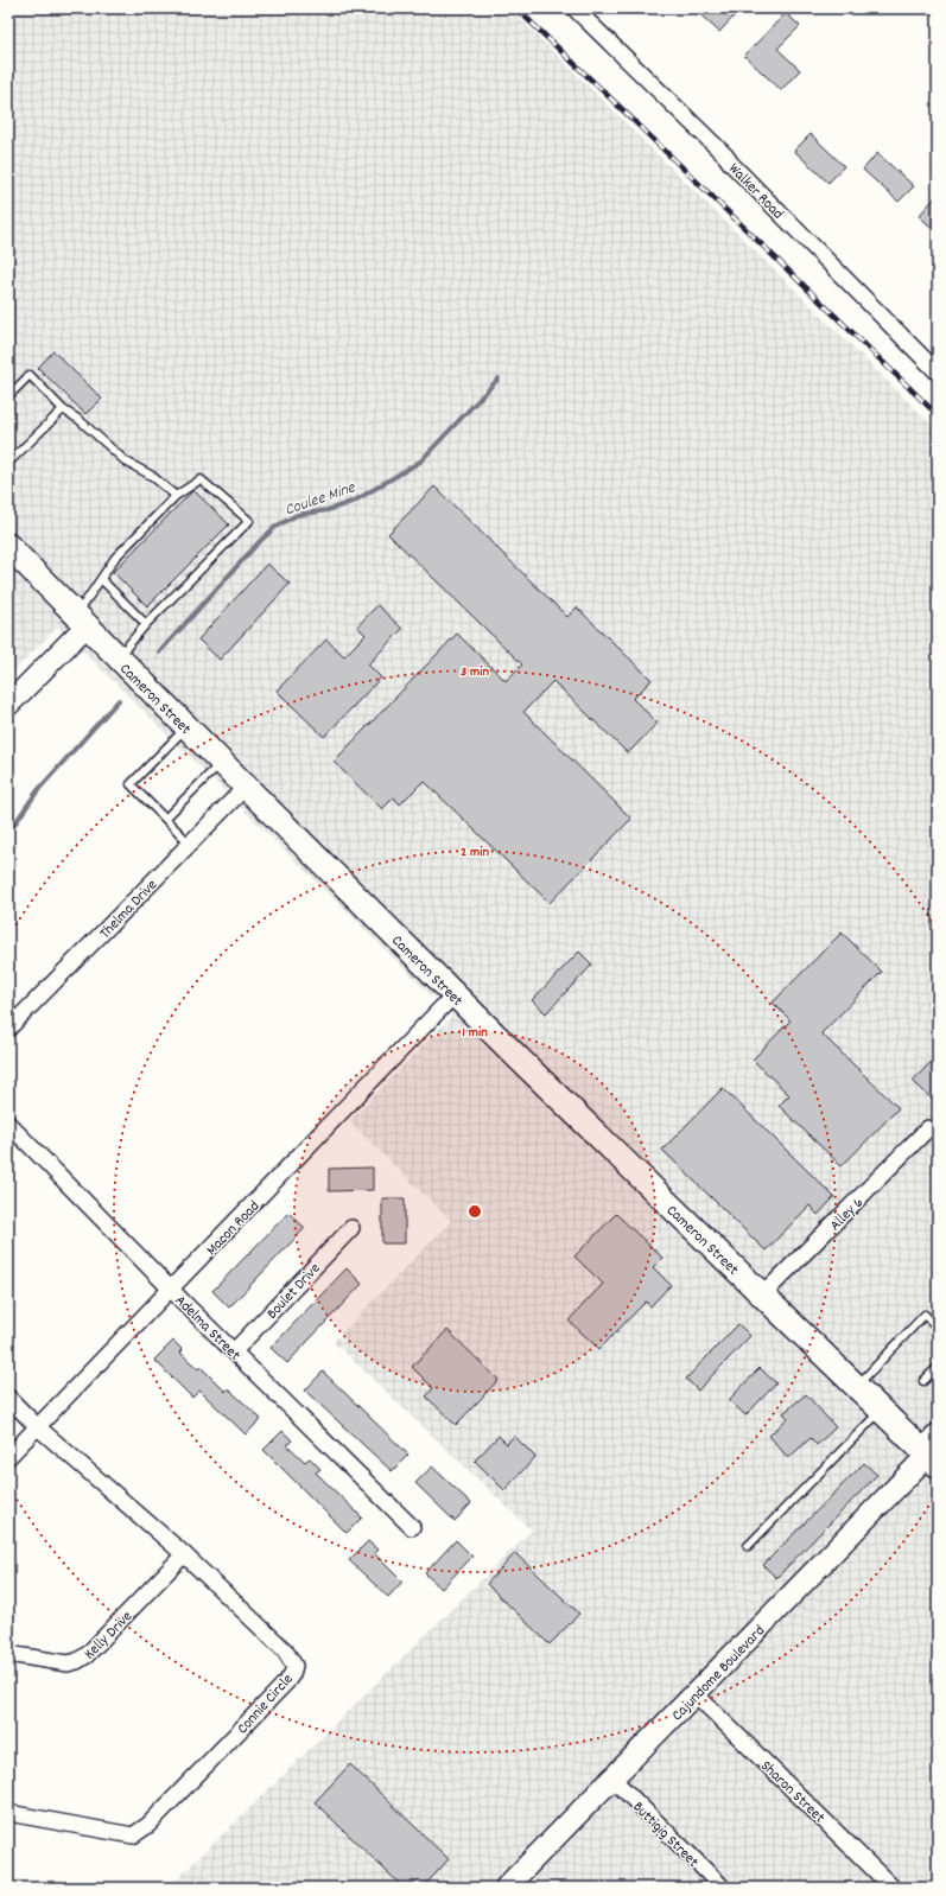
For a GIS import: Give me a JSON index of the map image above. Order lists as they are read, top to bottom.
{
  "streets": {
    "main road": ["Cameron Street"],
    "street": [
      "Walker Road",
      "Thelma Drive",
      "Alley 6",
      "Macon Road",
      "Boulet Drive",
      "Adelma Street",
      "Kelly Drive",
      "Cajundome Boulevard",
      "Connie Circle",
      "Sharon Street",
      "Buttigig Street"
    ]
  },
  "crossings": [
    ["Cameron Street", "Thelma Drive"],
    ["Cameron Street", "Alley 6"],
    ["Cameron Street", "Macon Road"],
    ["Cameron Street", "Cajundome Boulevard"],
    ["Macon Road", "Adelma Street"],
    ["Macon Road", "Connie Circle"],
    ["Boulet Drive", "Adelma Street"],
    ["Kelly Drive", "Connie Circle"],
    ["Cajundome Boulevard", "Sharon Street"],
    ["Cajundome Boulevard", "Buttigig Street"]
  ],
  "water": ["Coulee Mine"],
  "rings": ["3 min", "2 min", "1 min"]
}
